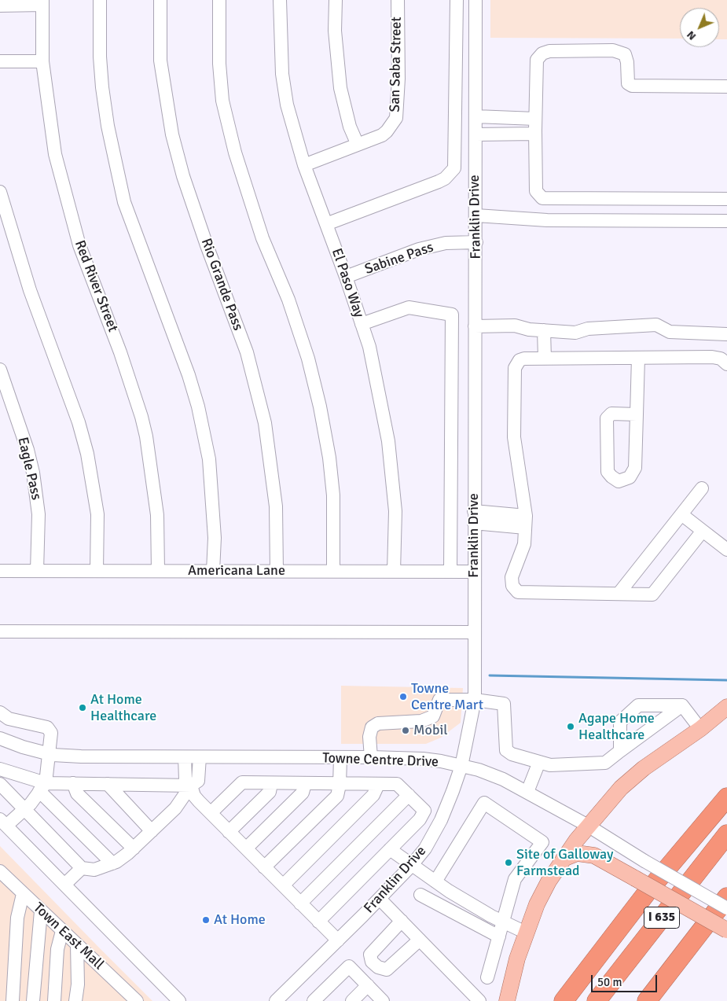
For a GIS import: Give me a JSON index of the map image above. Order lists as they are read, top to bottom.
{
  "streets": {
    "highway": ["I 635"],
    "street": [
      "San Saba Street",
      "Franklin Drive",
      "Sabine Pass",
      "El Paso Way",
      "Rio Grande Pass",
      "Red River Street",
      "Eagle Pass",
      "Americana Lane",
      "Towne Centre Drive",
      "Town East Mall"
    ]
  },
  "crossings": [
    ["San Saba Street", "El Paso Way"],
    ["Franklin Drive", "Sabine Pass"],
    ["Franklin Drive", "Americana Lane"],
    ["Franklin Drive", "Towne Centre Drive"],
    ["Sabine Pass", "El Paso Way"],
    ["El Paso Way", "Americana Lane"],
    ["Rio Grande Pass", "Americana Lane"],
    ["Red River Street", "Americana Lane"],
    ["Eagle Pass", "Americana Lane"]
  ],
  "places": [
    "Towne Centre Mart",
    "At Home Healthcare",
    "Agape Home Healthcare",
    "Mobil",
    "Site of Galloway Farmstead",
    "At Home"
  ],
  "scale_bar": "50 m",
  "north": "bottom left"
}
